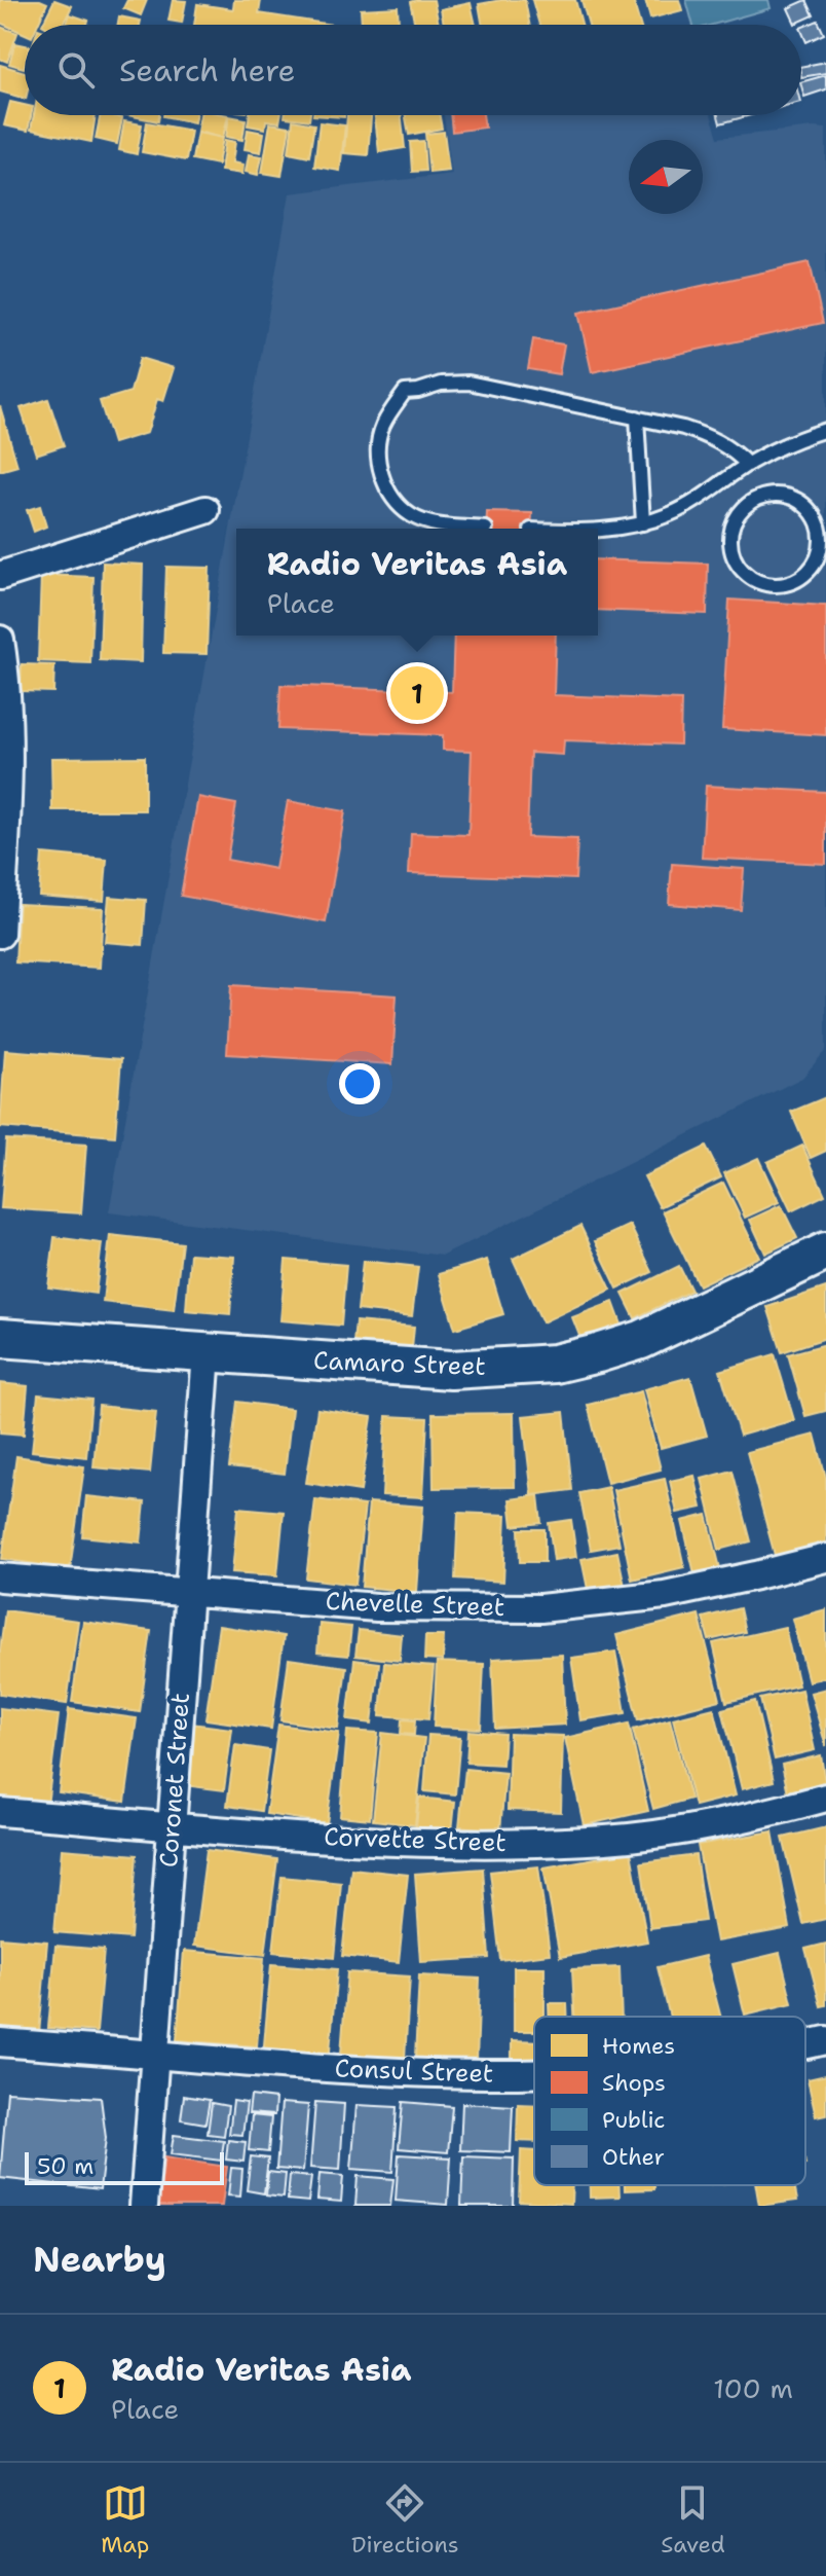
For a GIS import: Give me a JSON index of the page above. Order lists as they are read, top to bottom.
{
  "streets": {
    "street": [
      "Camaro Street",
      "Chevelle Street",
      "Coronet Street",
      "Corvette Street",
      "Consul Street"
    ]
  },
  "crossings": [
    ["Camaro Street", "Coronet Street"],
    ["Chevelle Street", "Coronet Street"],
    ["Coronet Street", "Corvette Street"],
    ["Coronet Street", "Consul Street"]
  ],
  "legend": [
    "Homes",
    "Shops",
    "Public",
    "Other"
  ],
  "scale_bar": "50 m",
  "north": "left",
  "page": {
    "search": "Search here",
    "popup": ["Radio Veritas Asia", "Place"],
    "pins": "1",
    "scale": "50 m",
    "heading": "Nearby",
    "list": [
      {
        "mark": "1",
        "name": "Radio Veritas Asia",
        "note": "Place",
        "value": "100 m"
      }
    ],
    "nav": ["Map", "Directions", "Saved"]
  }
}
